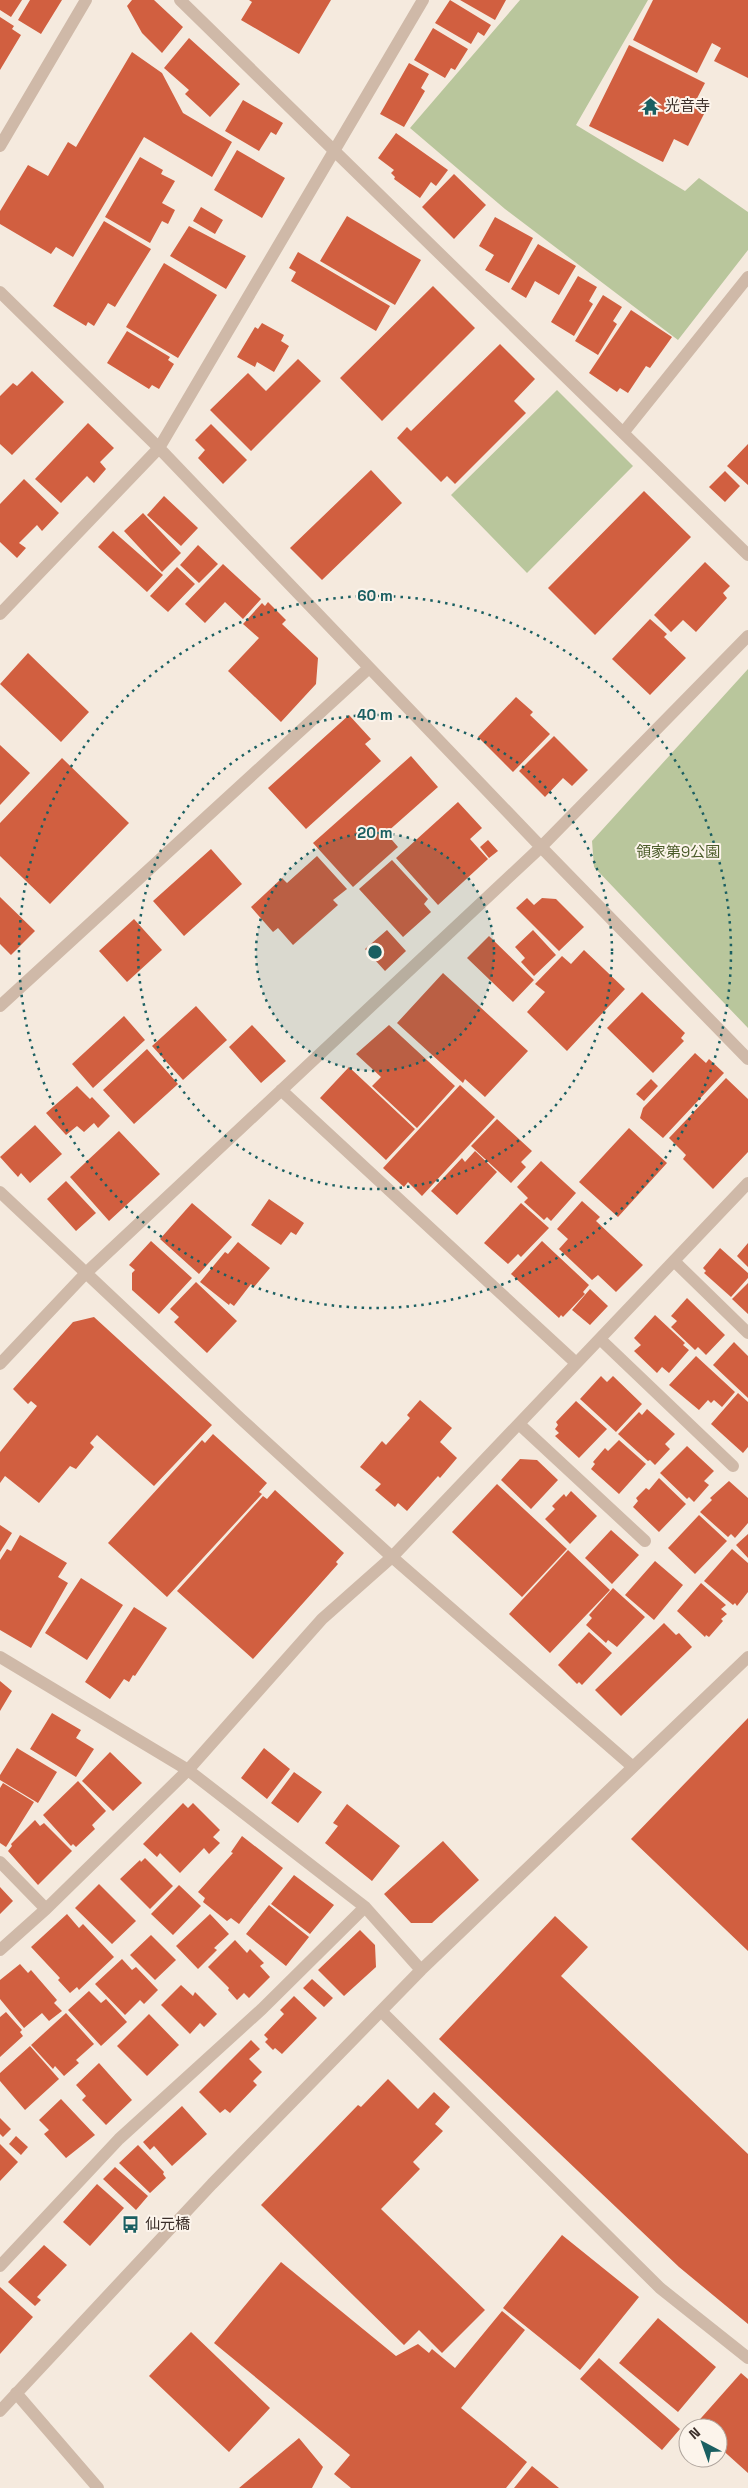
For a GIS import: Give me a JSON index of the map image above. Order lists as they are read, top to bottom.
{
  "parks": ["領家第9公園"],
  "places": {
    "temple": ["光音寺"],
    "bus stop": ["仙元橋"]
  },
  "north": "top left",
  "rings": ["60 m", "40 m", "20 m"]
}
